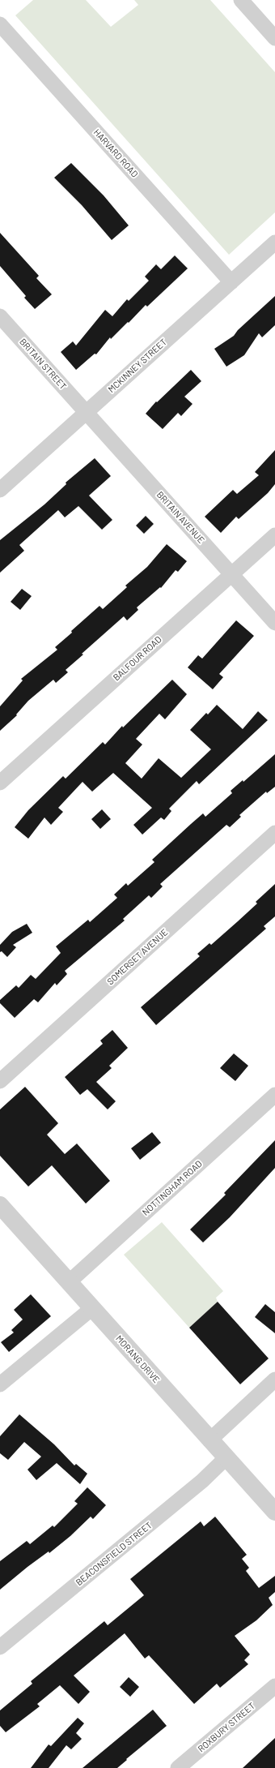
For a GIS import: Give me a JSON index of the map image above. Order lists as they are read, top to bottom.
{
  "streets": {
    "street": [
      "HARVARD ROAD",
      "BRITAIN STREET",
      "MCKINNEY STREET",
      "BRITAIN AVENUE",
      "BALFOUR ROAD",
      "SOMERSET AVENUE",
      "NOTTINGHAM ROAD",
      "MORANG DRIVE",
      "BEACONSFIELD STREET",
      "ROXBURY STREET"
    ]
  },
  "crossings": [
    ["HARVARD ROAD", "MCKINNEY STREET"],
    ["BRITAIN STREET", "MCKINNEY STREET"],
    ["BRITAIN STREET", "BRITAIN AVENUE"],
    ["MCKINNEY STREET", "BRITAIN AVENUE"],
    ["BRITAIN AVENUE", "BALFOUR ROAD"],
    ["NOTTINGHAM ROAD", "MORANG DRIVE"],
    ["MORANG DRIVE", "BEACONSFIELD STREET"]
  ]
}
